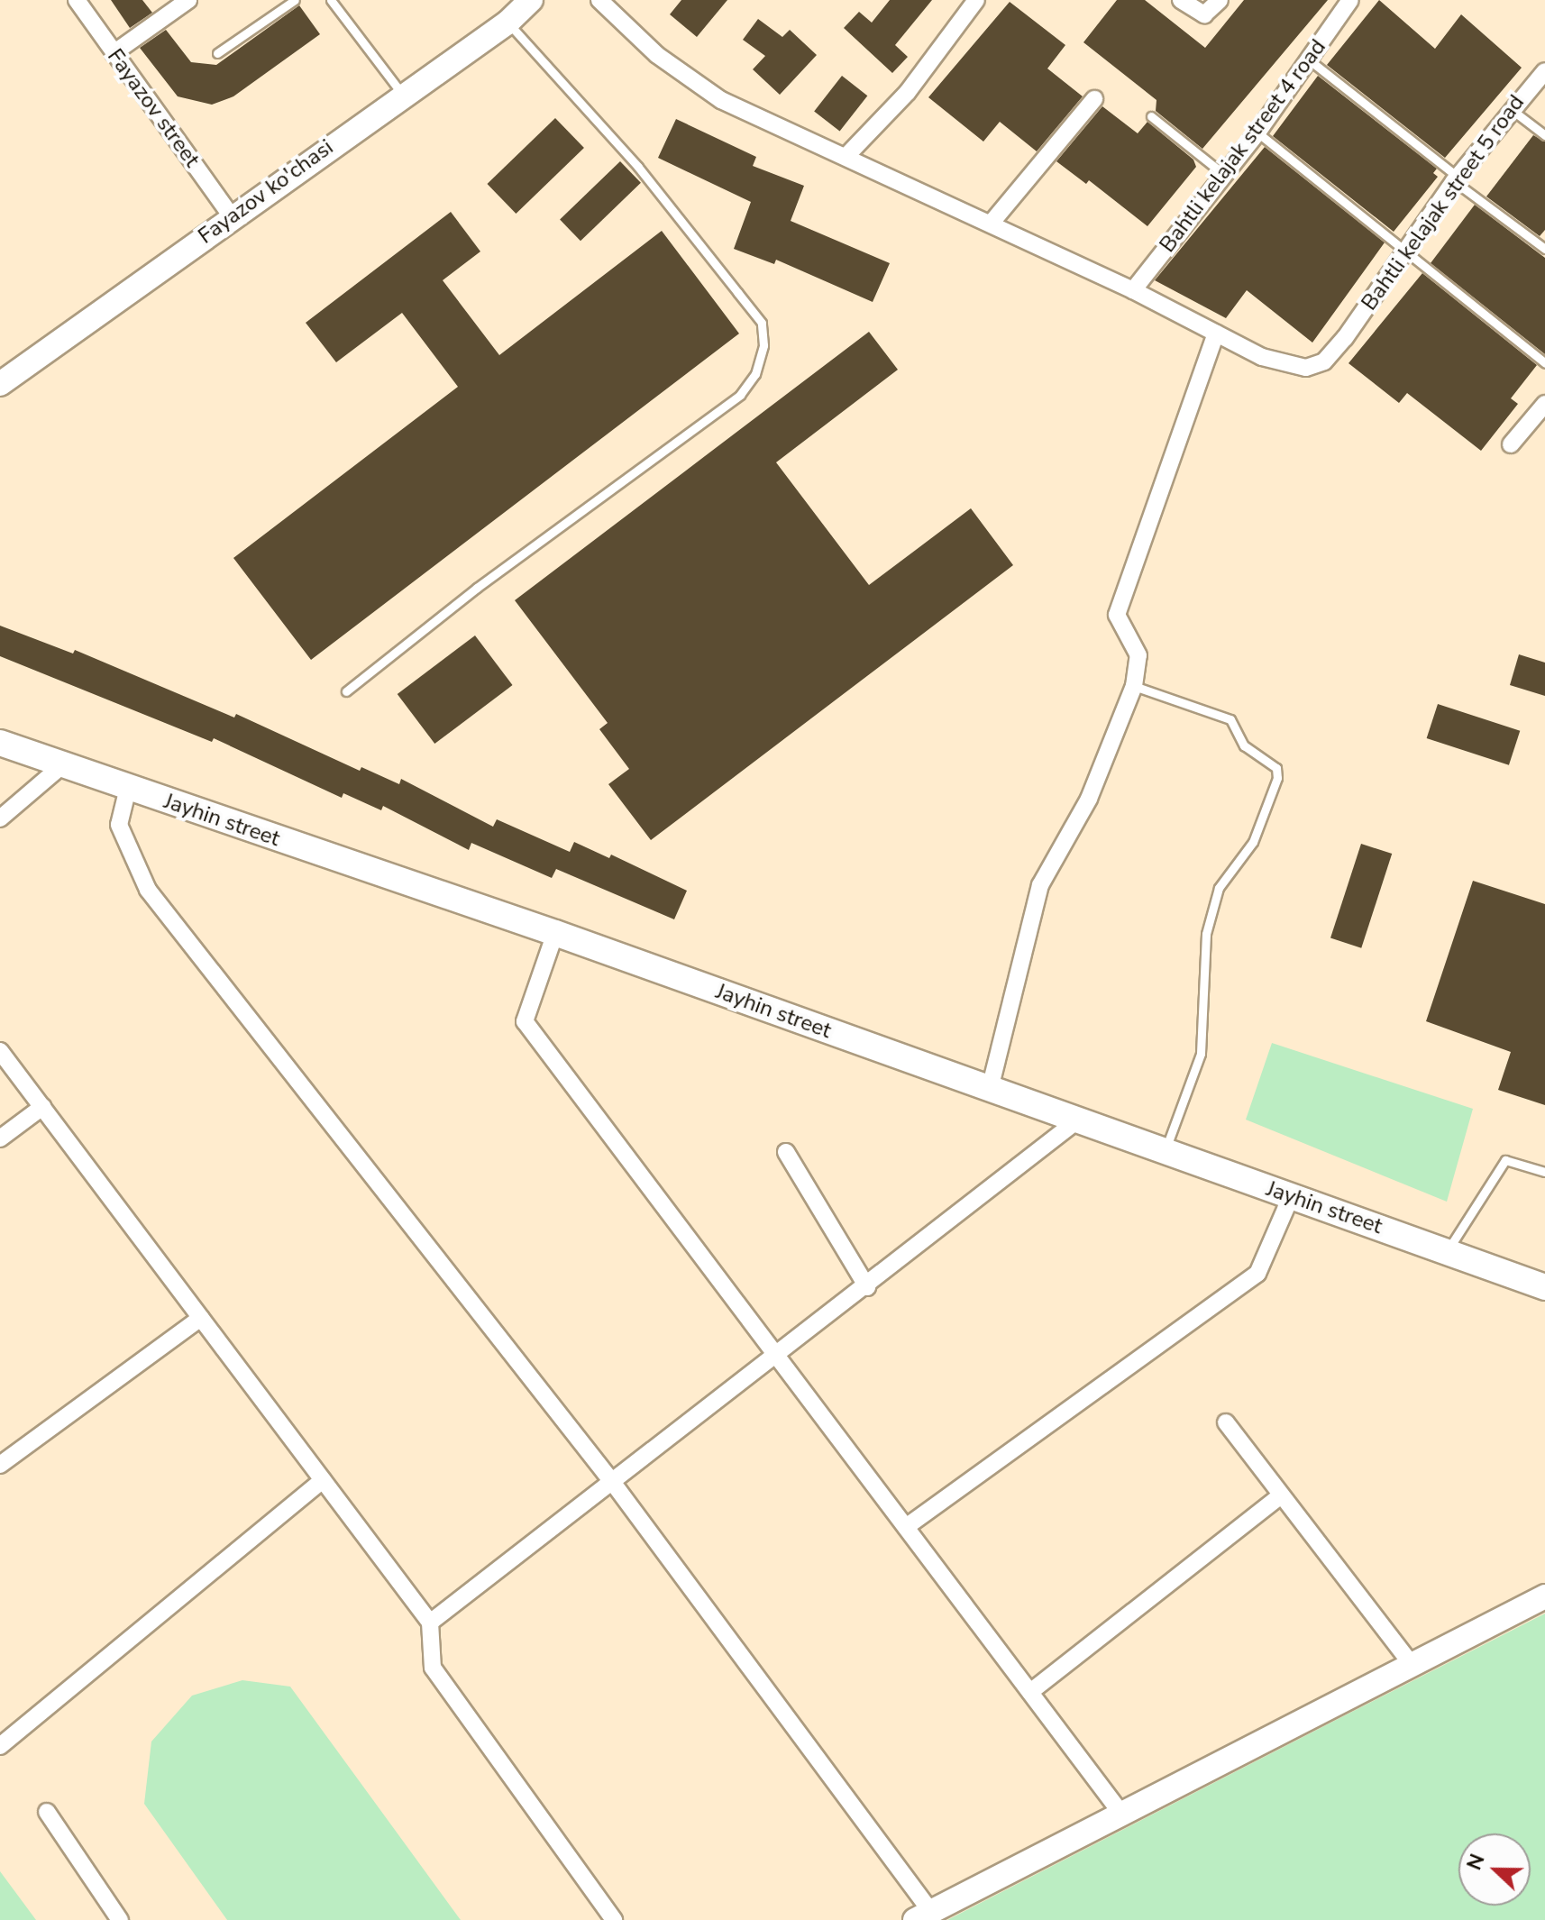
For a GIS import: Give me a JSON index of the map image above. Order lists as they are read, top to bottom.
{
  "streets": {
    "main road": ["Jayhin street"],
    "street": [
      "Fayazov street",
      "Bahtli kelajak street 4 road",
      "Fayazov ko'chasi",
      "Bahtli kelajak street 5 road"
    ]
  },
  "crossings": [
    ["Fayazov street", "Fayazov ko'chasi"],
    ["Bahtli kelajak street 4 road", "Bahtli kelajak street 5 road"]
  ],
  "north": "left"
}
